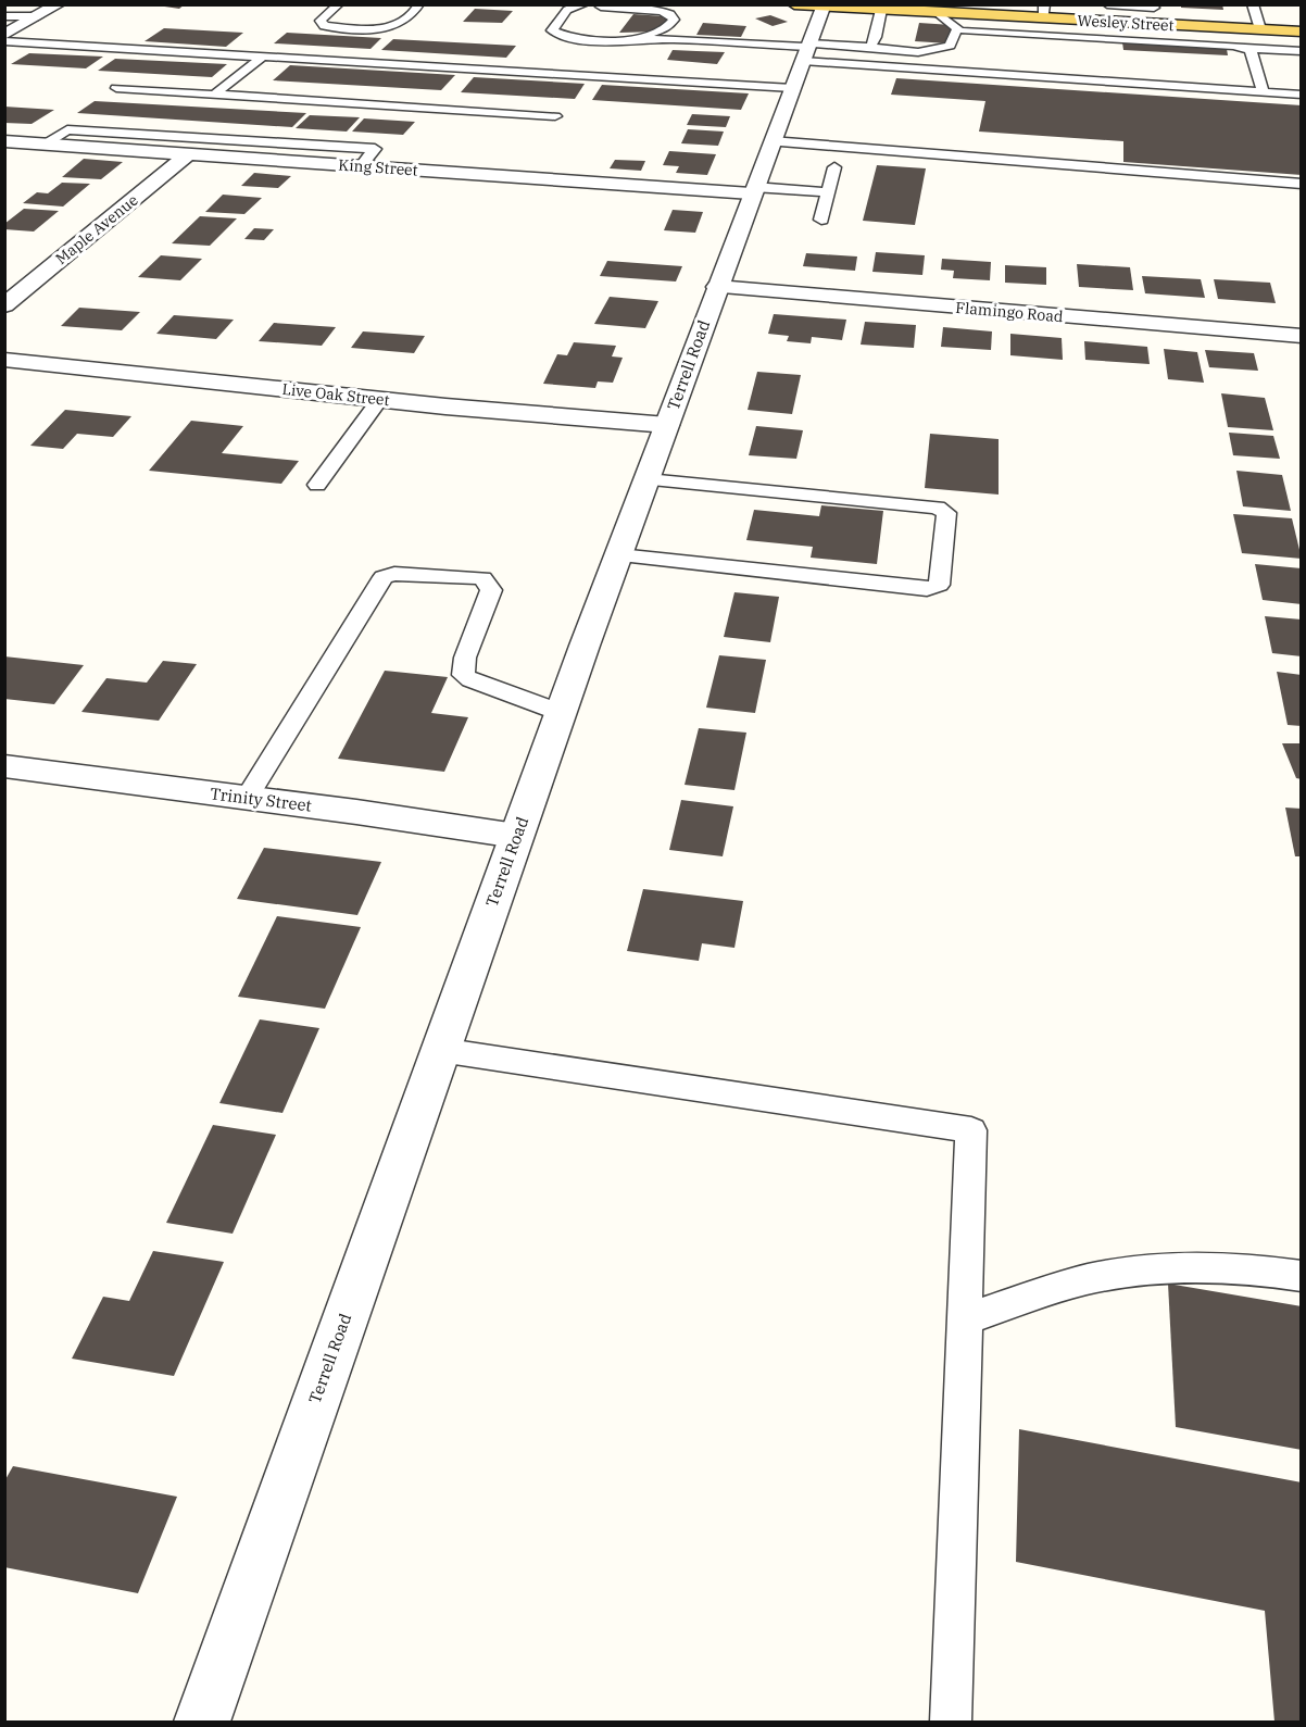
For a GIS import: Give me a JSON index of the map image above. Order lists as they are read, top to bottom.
{
  "streets": {
    "main road": ["Wesley Street"],
    "street": [
      "King Street",
      "Maple Avenue",
      "Flamingo Road",
      "Terrell Road",
      "Live Oak Street",
      "Trinity Street"
    ]
  },
  "crossings": [
    ["Wesley Street", "Terrell Road"],
    ["King Street", "Maple Avenue"],
    ["King Street", "Terrell Road"],
    ["Flamingo Road", "Terrell Road"],
    ["Terrell Road", "Live Oak Street"],
    ["Terrell Road", "Trinity Street"]
  ]
}
